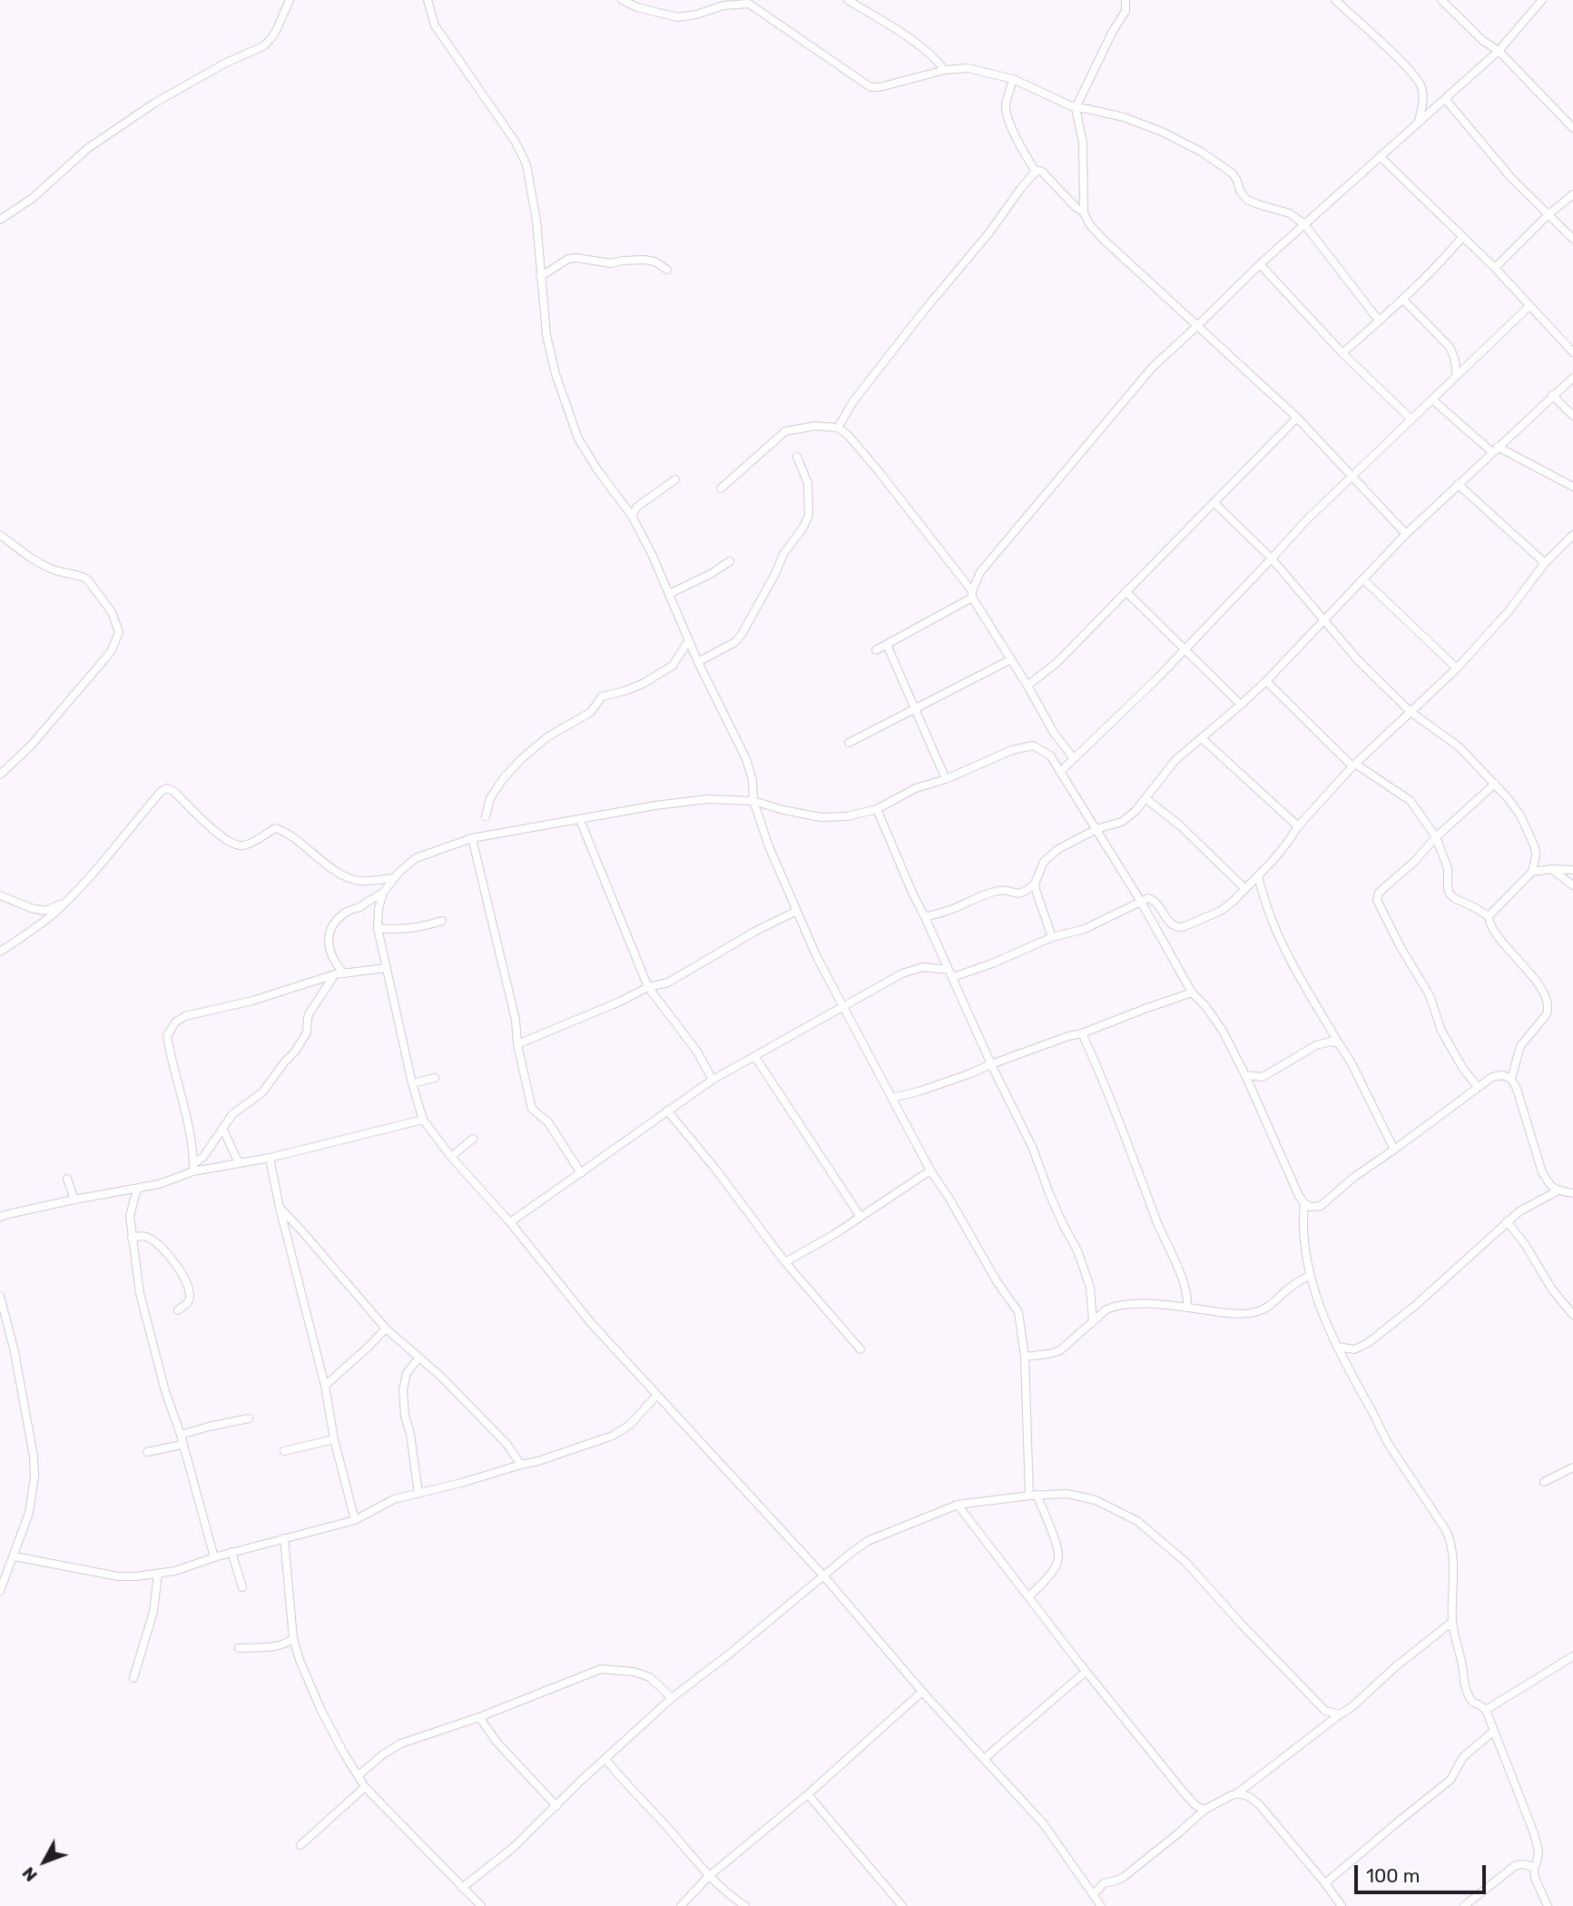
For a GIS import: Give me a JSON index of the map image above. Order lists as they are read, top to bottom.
{
  "scale_bar": "100 m",
  "north": "bottom left"
}
